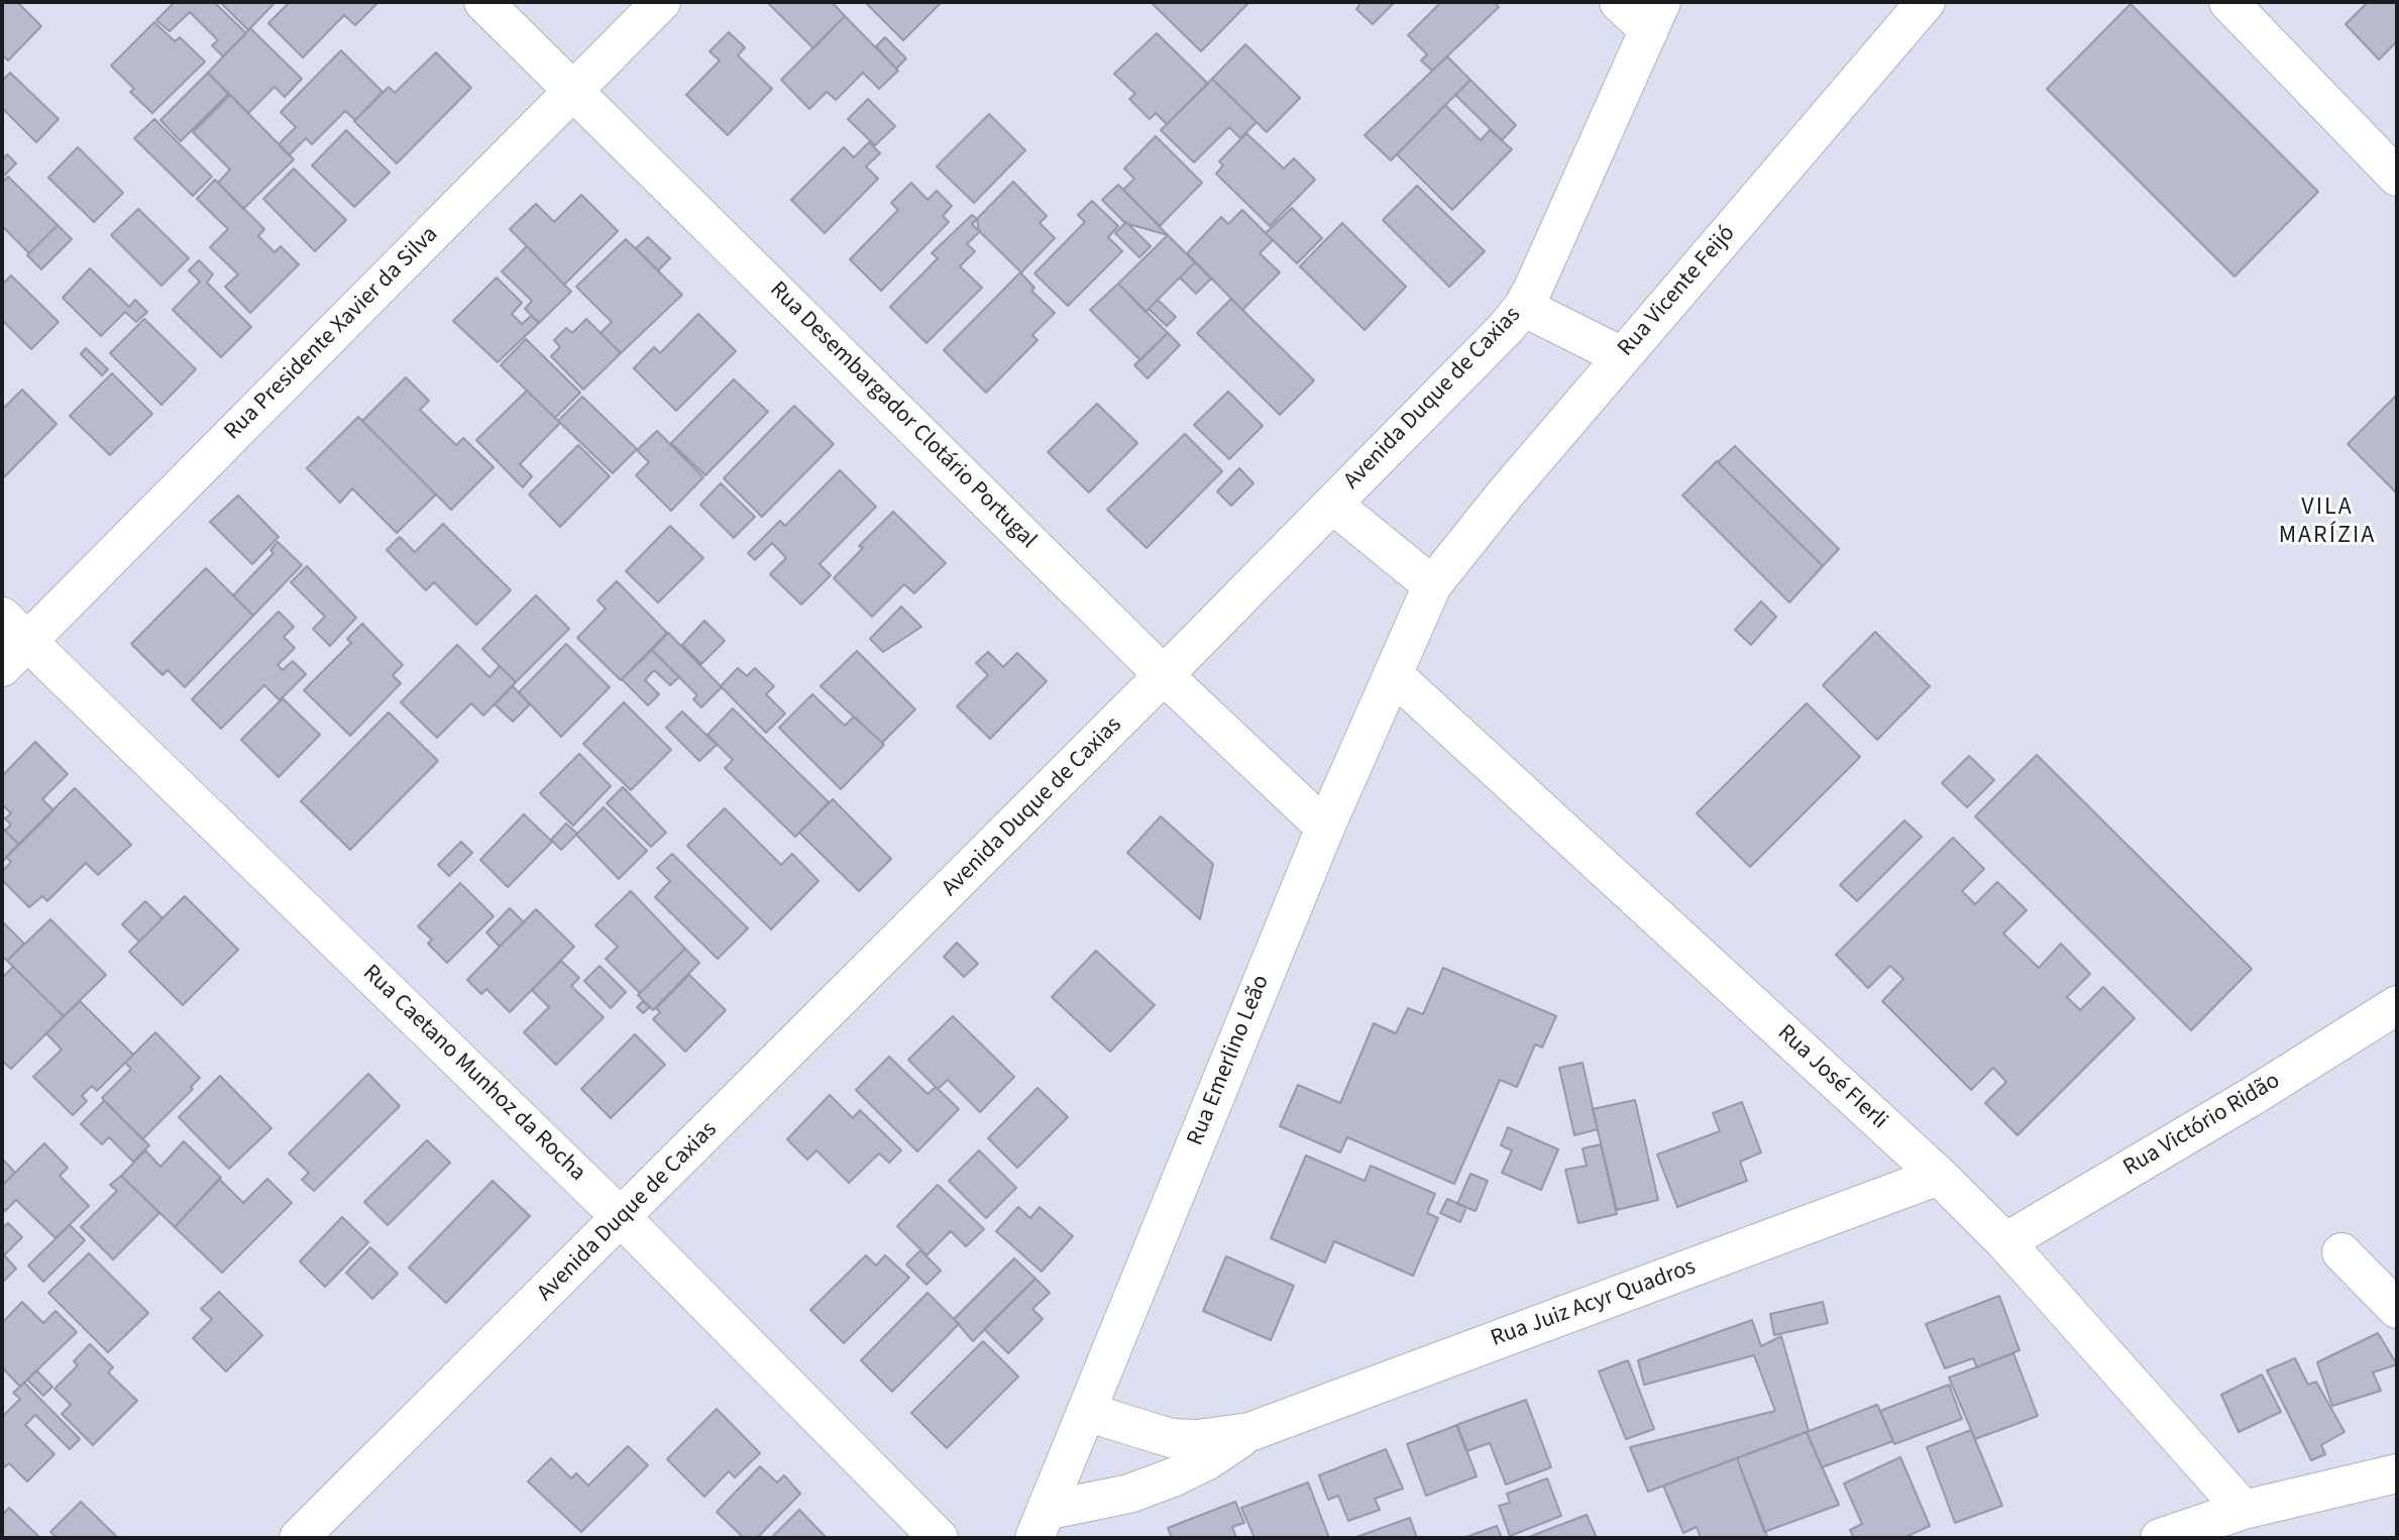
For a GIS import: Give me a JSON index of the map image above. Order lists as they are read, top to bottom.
{
  "streets": {
    "street": [
      "Rua Vicente Feijó",
      "Rua Presidente Xavier da Silva",
      "Avenida Duque de Caxias",
      "Rua Desembargador Clotário Portugal",
      "Rua Emerlino Leão",
      "Rua Caetano Munhoz da Rocha",
      "Rua José FIerli",
      "Rua Victório Ridão",
      "Rua Juiz Acyr Quadros"
    ]
  },
  "crossings": [
    ["Rua Vicente Feijó", "Rua Emerlino Leão"],
    ["Rua Presidente Xavier da Silva", "Rua Desembargador Clotário Portugal"],
    ["Rua Presidente Xavier da Silva", "Rua Caetano Munhoz da Rocha"],
    ["Avenida Duque de Caxias", "Rua Desembargador Clotário Portugal"],
    ["Avenida Duque de Caxias", "Rua Caetano Munhoz da Rocha"],
    ["Rua Desembargador Clotário Portugal", "Rua Emerlino Leão"],
    ["Rua Emerlino Leão", "Rua José FIerli"],
    ["Rua Emerlino Leão", "Rua Juiz Acyr Quadros"],
    ["Rua José FIerli", "Rua Victório Ridão"],
    ["Rua José FIerli", "Rua Juiz Acyr Quadros"]
  ],
  "districts": ["VILA MARÍZIA"]
}
